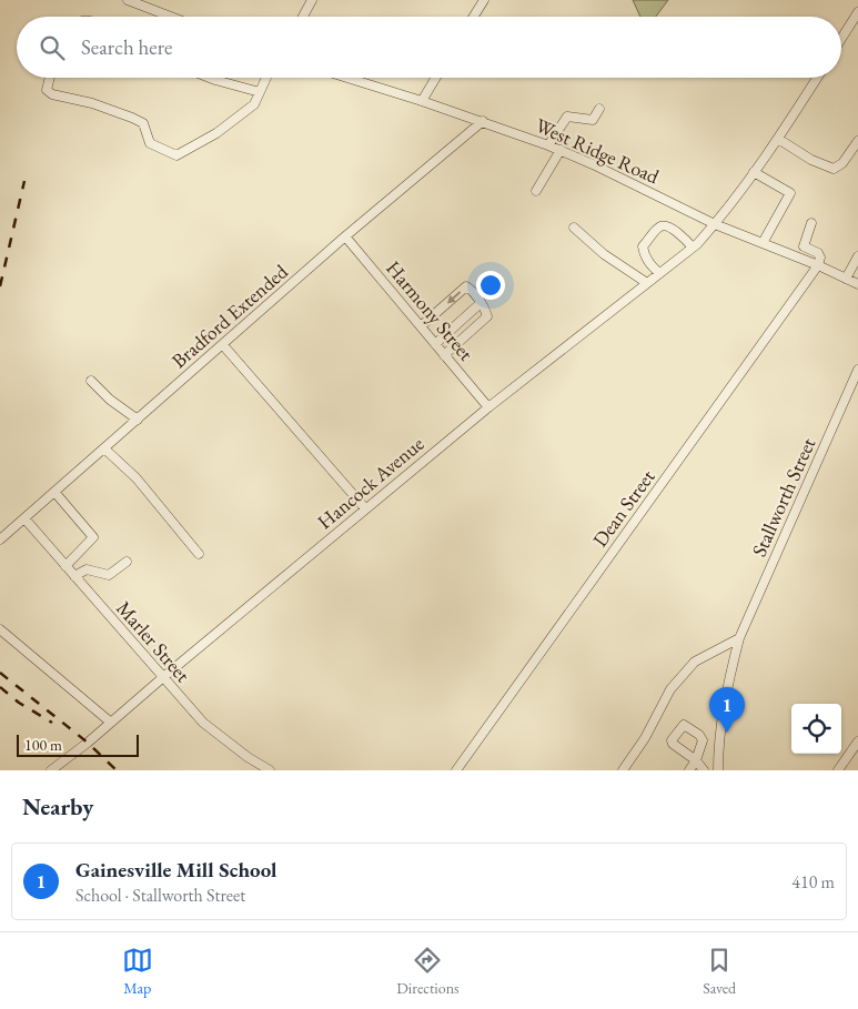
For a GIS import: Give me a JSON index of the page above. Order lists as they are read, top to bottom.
{
  "streets": {
    "street": [
      "West Ridge Road",
      "Harmony Street",
      "Bradford Extended",
      "Hancock Avenue",
      "Stallworth Street",
      "Dean Street",
      "Marler Street"
    ]
  },
  "crossings": [
    ["West Ridge Road", "Bradford Extended"],
    ["West Ridge Road", "Hancock Avenue"],
    ["West Ridge Road", "Dean Street"],
    ["Harmony Street", "Bradford Extended"],
    ["Harmony Street", "Hancock Avenue"],
    ["Bradford Extended", "Marler Street"],
    ["Hancock Avenue", "Marler Street"]
  ],
  "scale_bar": "100 m",
  "page": {
    "search": "Search here",
    "pins": "1",
    "scale": "100 m",
    "heading": "Nearby",
    "list": [
      {
        "mark": "1",
        "name": "Gainesville Mill School",
        "note": "School · Stallworth Street",
        "value": "410 m"
      }
    ],
    "nav": ["Map", "Directions", "Saved"]
  }
}
